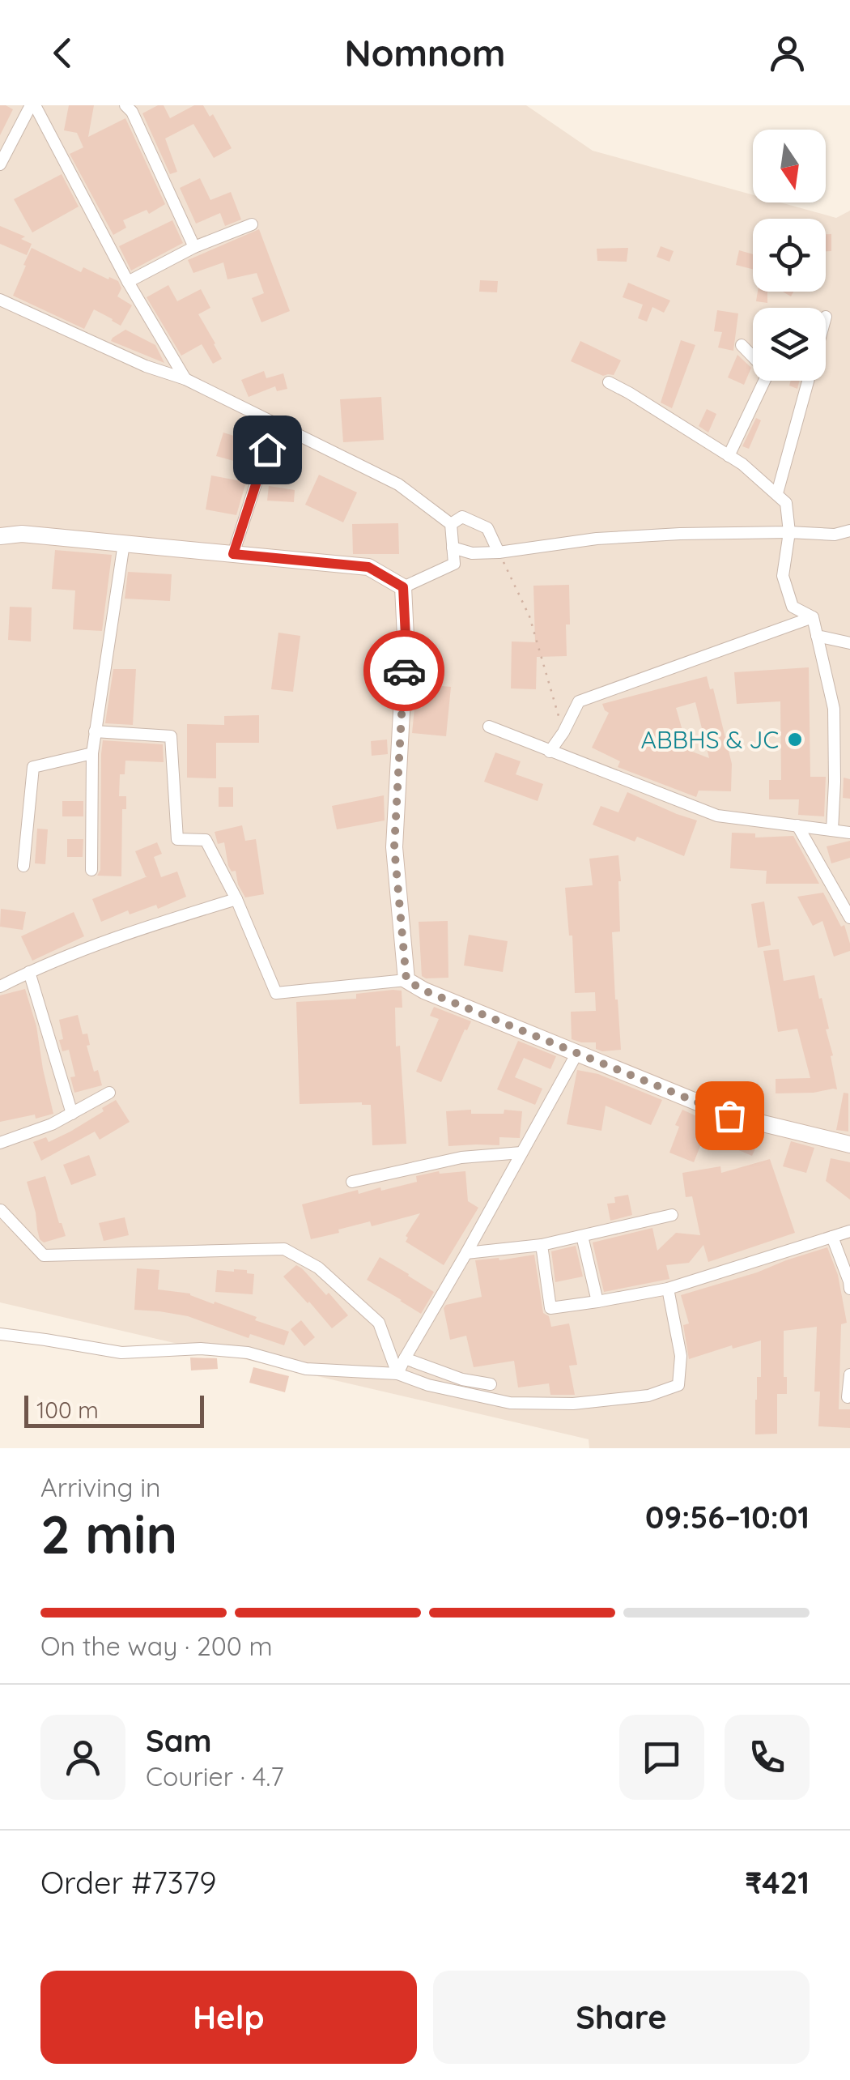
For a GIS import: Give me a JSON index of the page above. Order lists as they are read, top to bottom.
{
  "places": ["ABBHS & JC"],
  "scale_bar": "100 m",
  "north": "bottom",
  "page": {
    "header": "Nomnom",
    "scale": "100 m",
    "heading": ["2 min", "Arriving in", "09:56–10:01"],
    "panel": [
      "Sam",
      "Courier · 4.7",
      "Order #7379",
      "₹421"
    ],
    "bar": "On the way · 200 m",
    "buttons": ["Help", "Share"]
  }
}
